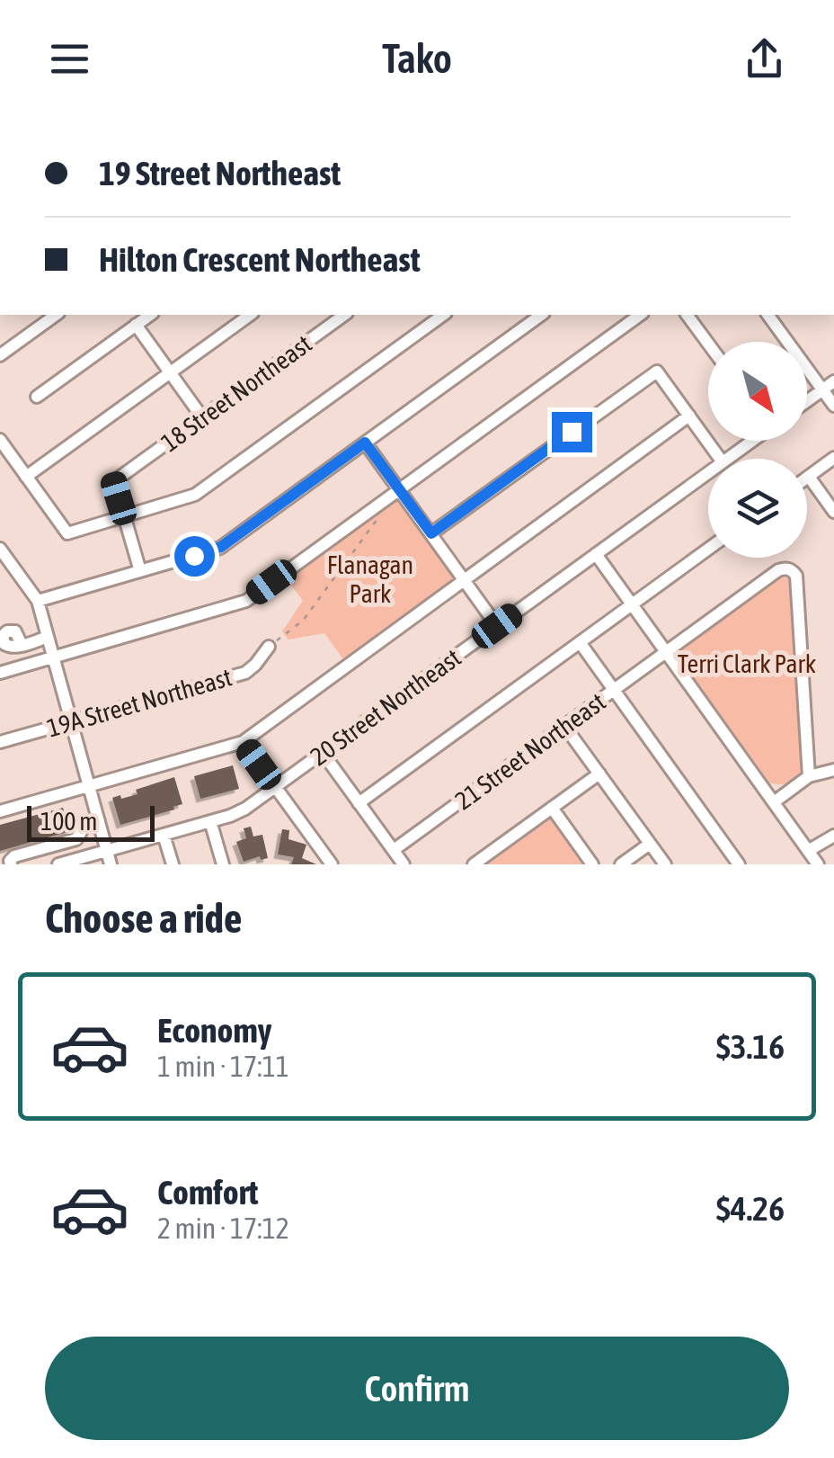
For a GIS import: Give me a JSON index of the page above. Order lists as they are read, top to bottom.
{
  "streets": {
    "street": [
      "18 Street Northeast",
      "19A Street Northeast",
      "20 Street Northeast",
      "21 Street Northeast"
    ]
  },
  "parks": ["Flanagan Park", "Terri Clark Park"],
  "scale_bar": "100 m",
  "north": "bottom right",
  "page": {
    "header": "Tako",
    "banner": ["19 Street Northeast", "Hilton Crescent Northeast"],
    "scale": "100 m",
    "heading": "Choose a ride",
    "list": [
      {
        "name": "Economy",
        "note": "1 min · 17:11",
        "value": "$3.16"
      },
      {
        "name": "Comfort",
        "note": "2 min · 17:12",
        "value": "$4.26"
      }
    ],
    "buttons": "Confirm"
  }
}
